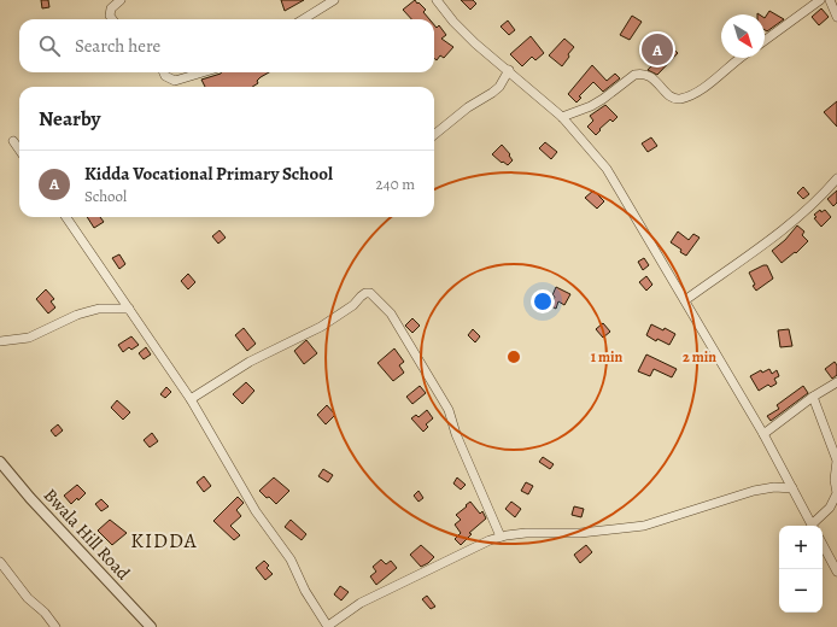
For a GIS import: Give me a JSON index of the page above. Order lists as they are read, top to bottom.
{
  "streets": {
    "street": ["Bwala Hill Road"]
  },
  "districts": ["KIDDA"],
  "north": "bottom right",
  "page": {
    "search": "Search here",
    "pins": "A",
    "heading": "Nearby",
    "list": [
      {
        "mark": "A",
        "name": "Kidda Vocational Primary School",
        "note": "School",
        "value": "240 m"
      }
    ],
    "map_buttons": ["+", "−"]
  },
  "rings": ["1 min", "2 min"]
}
